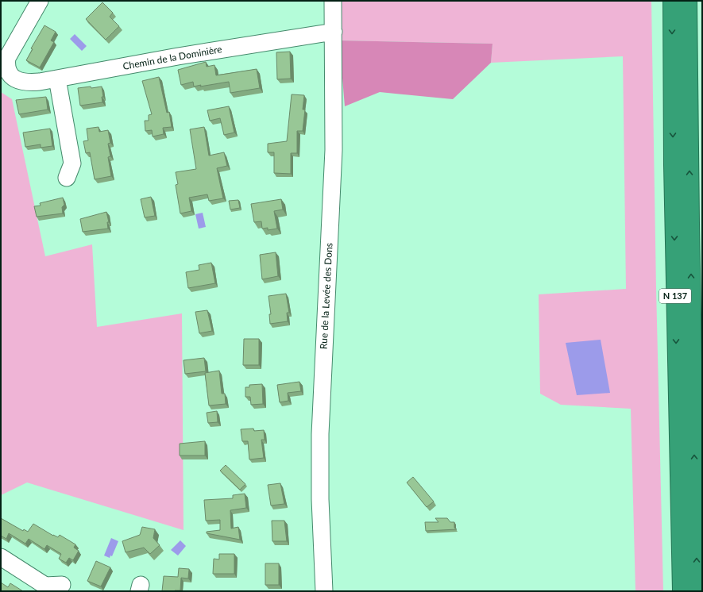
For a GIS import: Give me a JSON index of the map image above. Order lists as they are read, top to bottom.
{
  "streets": {
    "highway": ["N 137"],
    "street": ["Chemin de la Dominière", "Rue de la Levée des Dons"]
  },
  "crossings": [
    ["Chemin de la Dominière", "Rue de la Levée des Dons"]
  ]
}
